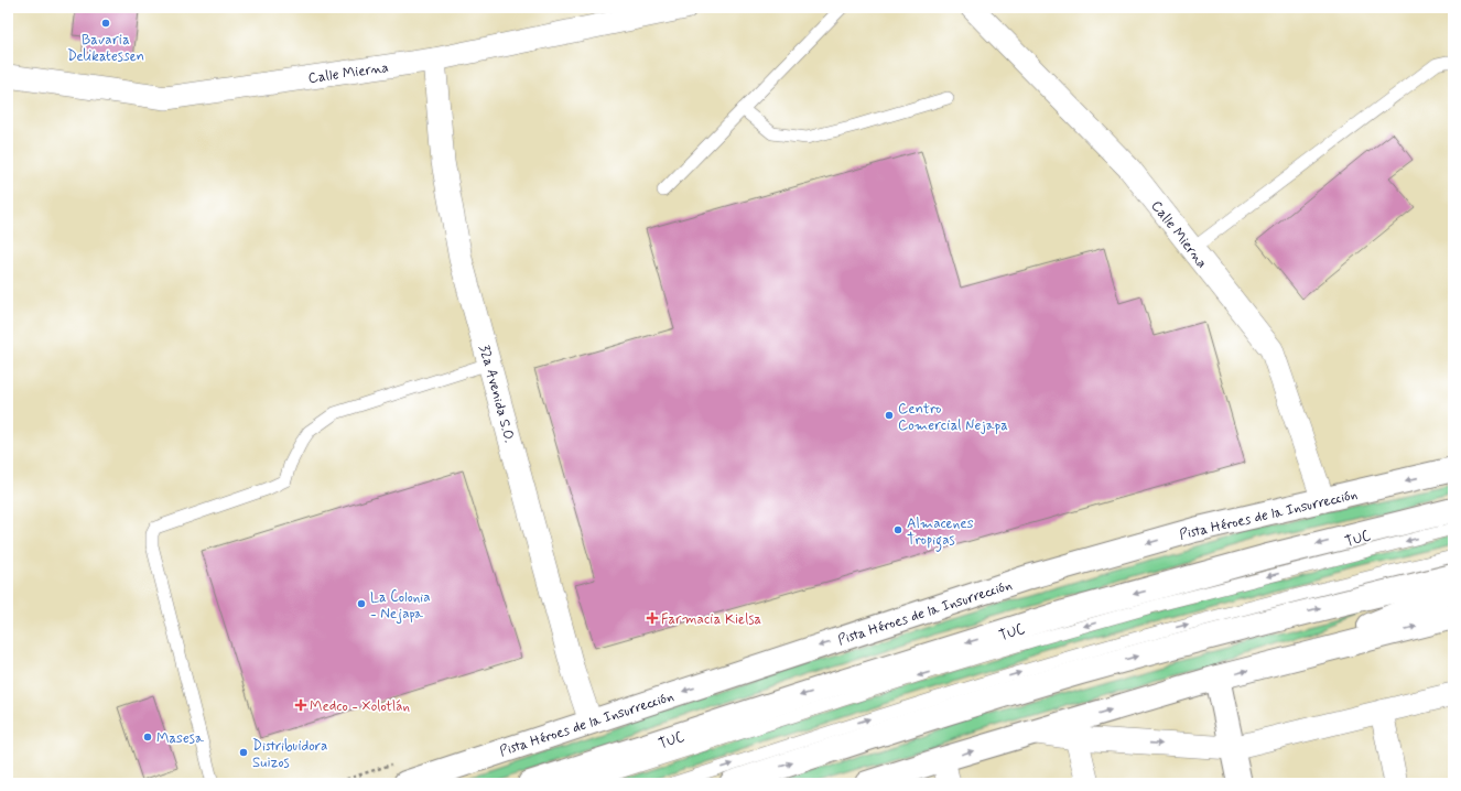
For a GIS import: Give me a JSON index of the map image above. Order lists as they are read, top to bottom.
{
  "streets": {
    "street": ["Calle Mierna", "32a Avenida S.O.", "Pista Héroes de la Insurrección"],
    "lane": ["TUC"]
  },
  "crossings": [
    ["Calle Mierna", "32a Avenida S.O."],
    ["Calle Mierna", "Pista Héroes de la Insurrección"],
    ["32a Avenida S.O.", "Pista Héroes de la Insurrección"]
  ],
  "places": {
    "other": [
      "Bavaria Delikatessen",
      "Centro Comercial Nejapa",
      "Almacenes Tropigas",
      "La Colonia - Nejapa",
      "Masesa",
      "Distribuidora Suizos"
    ],
    "health": ["Farmacia Kielsa", "Medco - Xolotlán"]
  }
}
